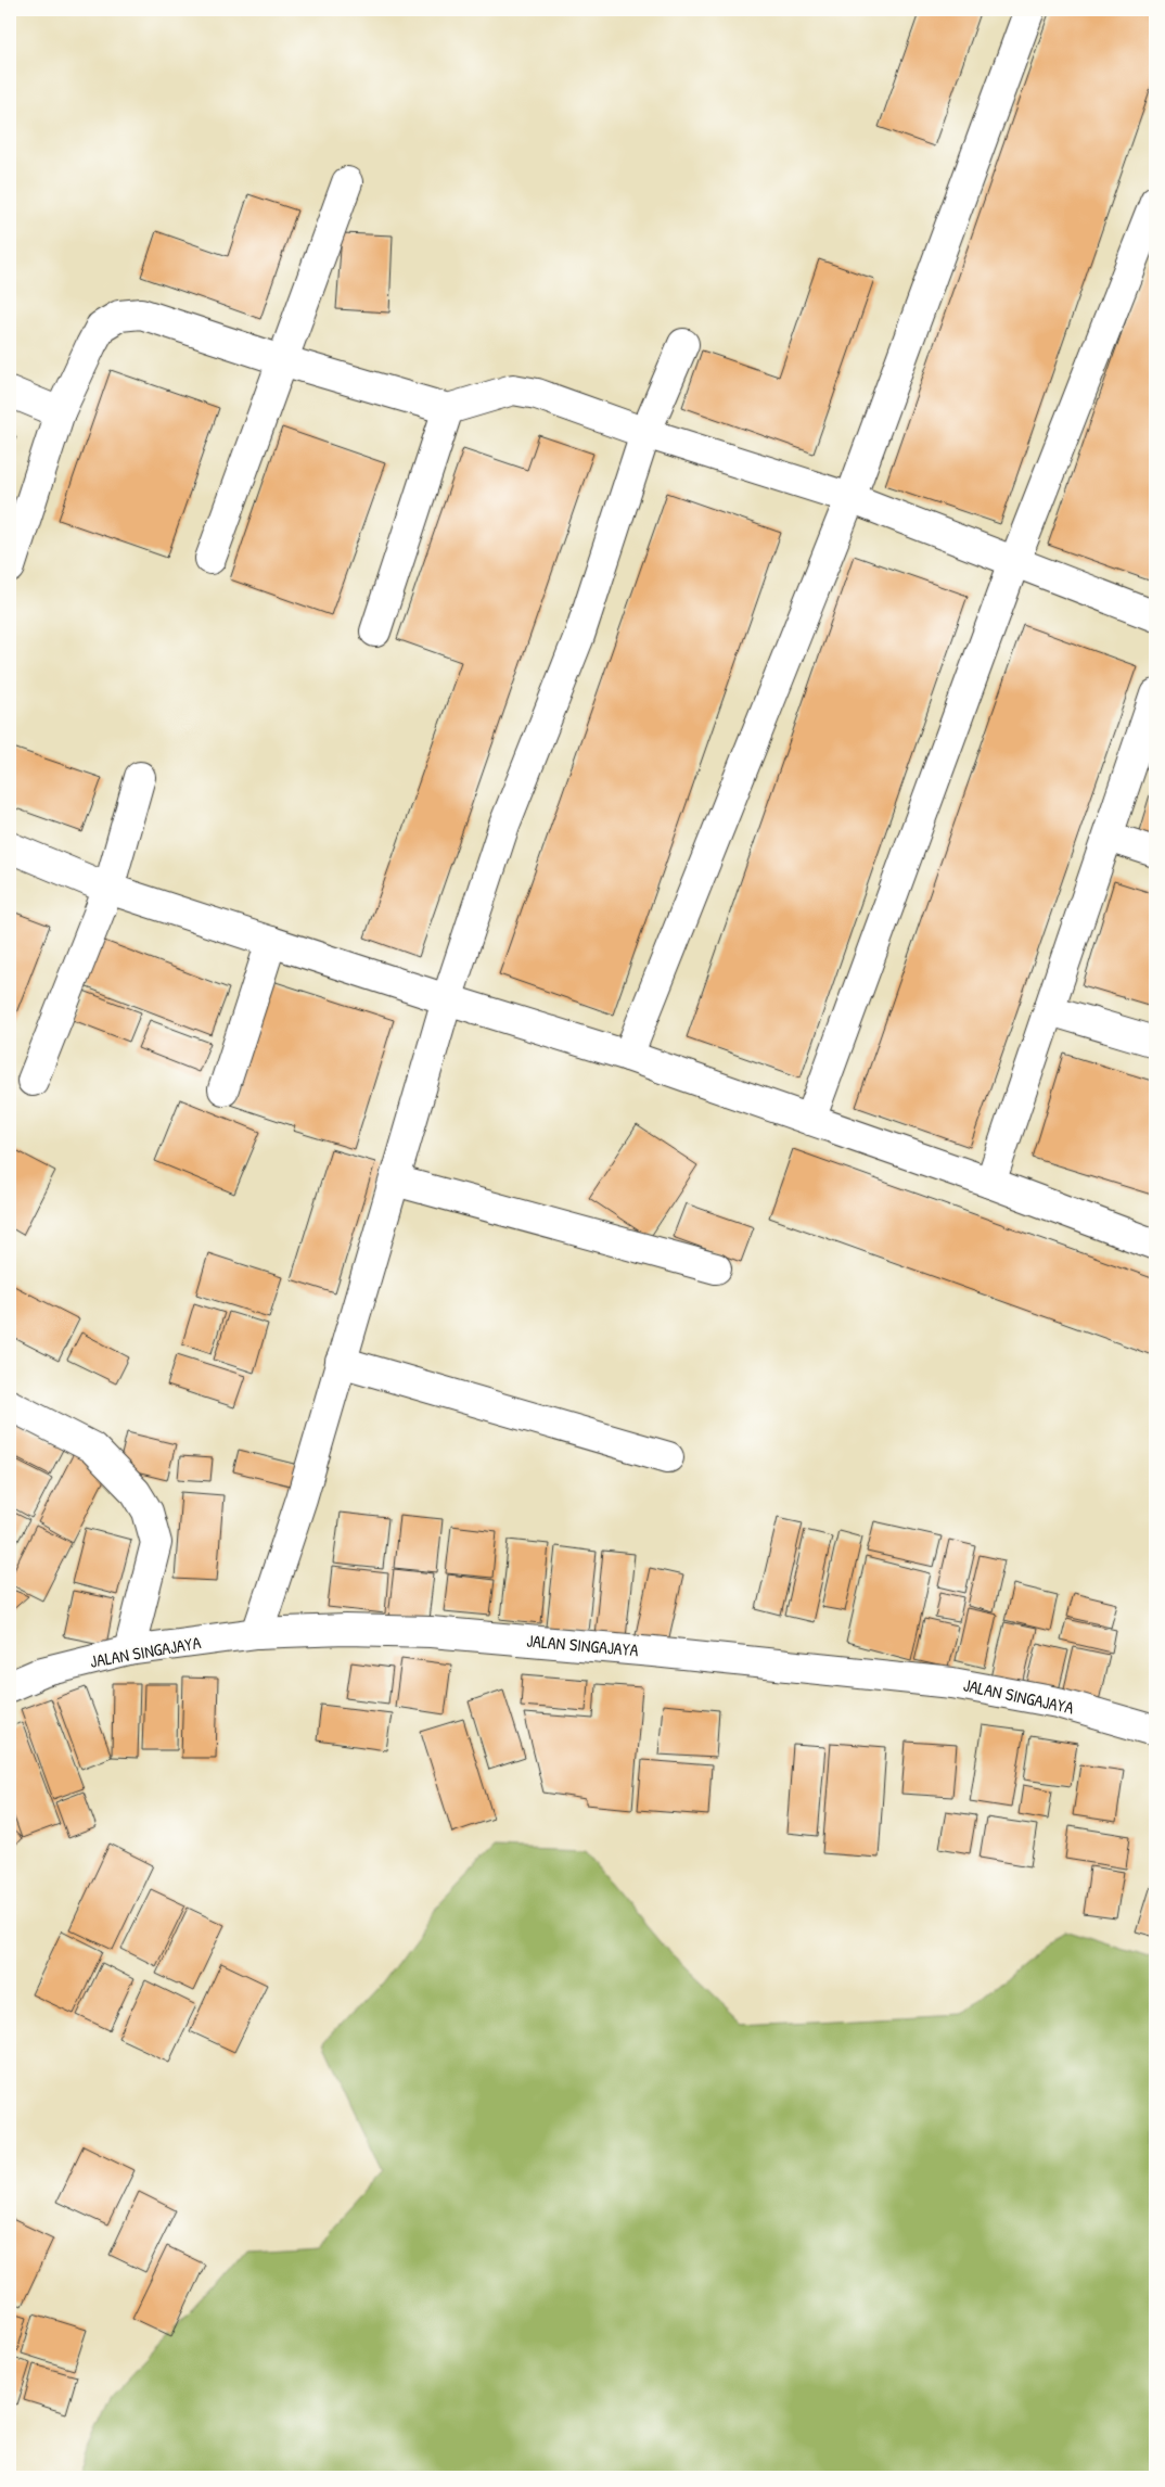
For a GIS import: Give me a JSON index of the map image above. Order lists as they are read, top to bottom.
{
  "streets": {
    "street": ["JALAN SINGAJAYA"]
  }
}
